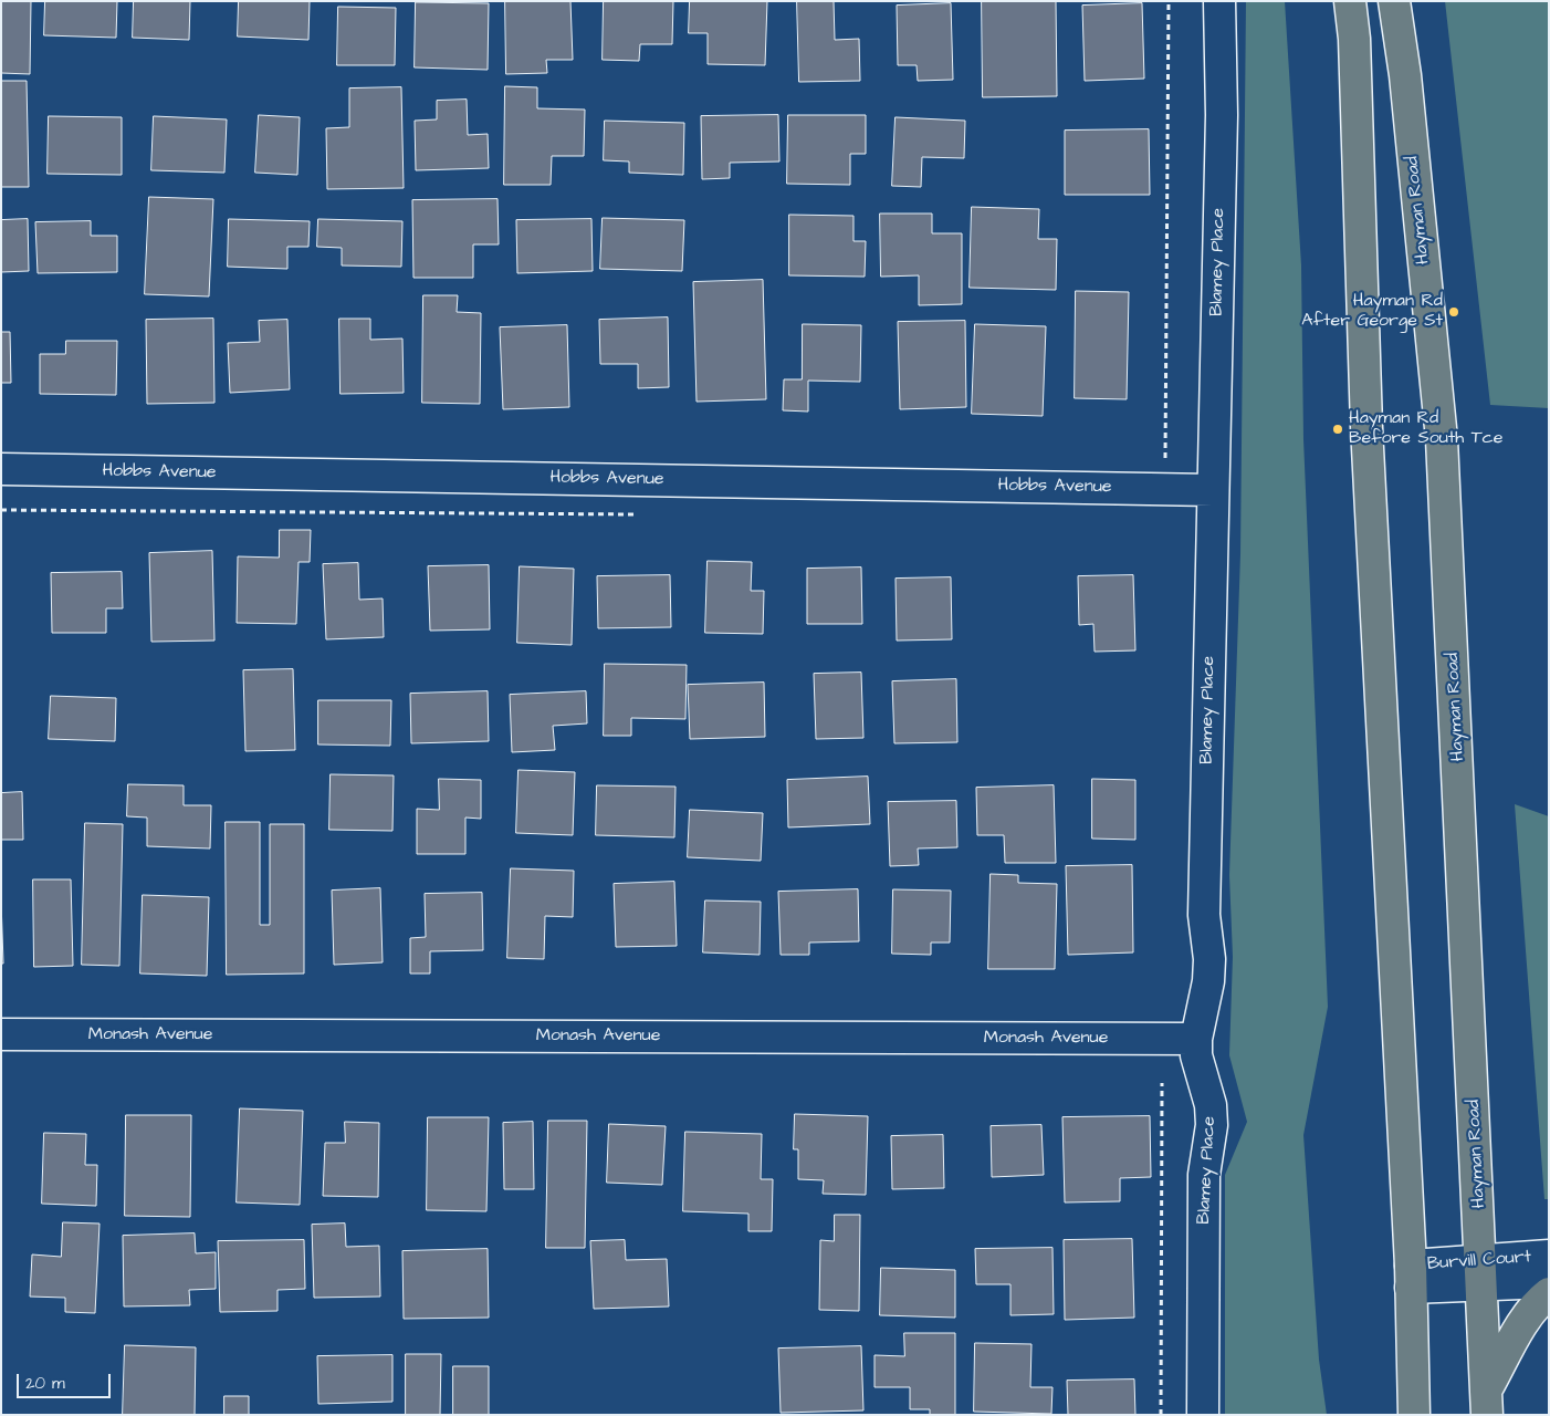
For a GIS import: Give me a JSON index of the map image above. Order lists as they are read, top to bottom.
{
  "streets": {
    "main road": ["Hayman Road"],
    "street": [
      "Blamey Place",
      "Hobbs Avenue",
      "Monash Avenue",
      "Burvill Court"
    ]
  },
  "crossings": [
    ["Hayman Road", "Burvill Court"],
    ["Blamey Place", "Hobbs Avenue"],
    ["Blamey Place", "Monash Avenue"]
  ],
  "places": ["Hayman Rd After George St", "Hayman Rd Before South Tce"],
  "scale_bar": "20 m"
}
